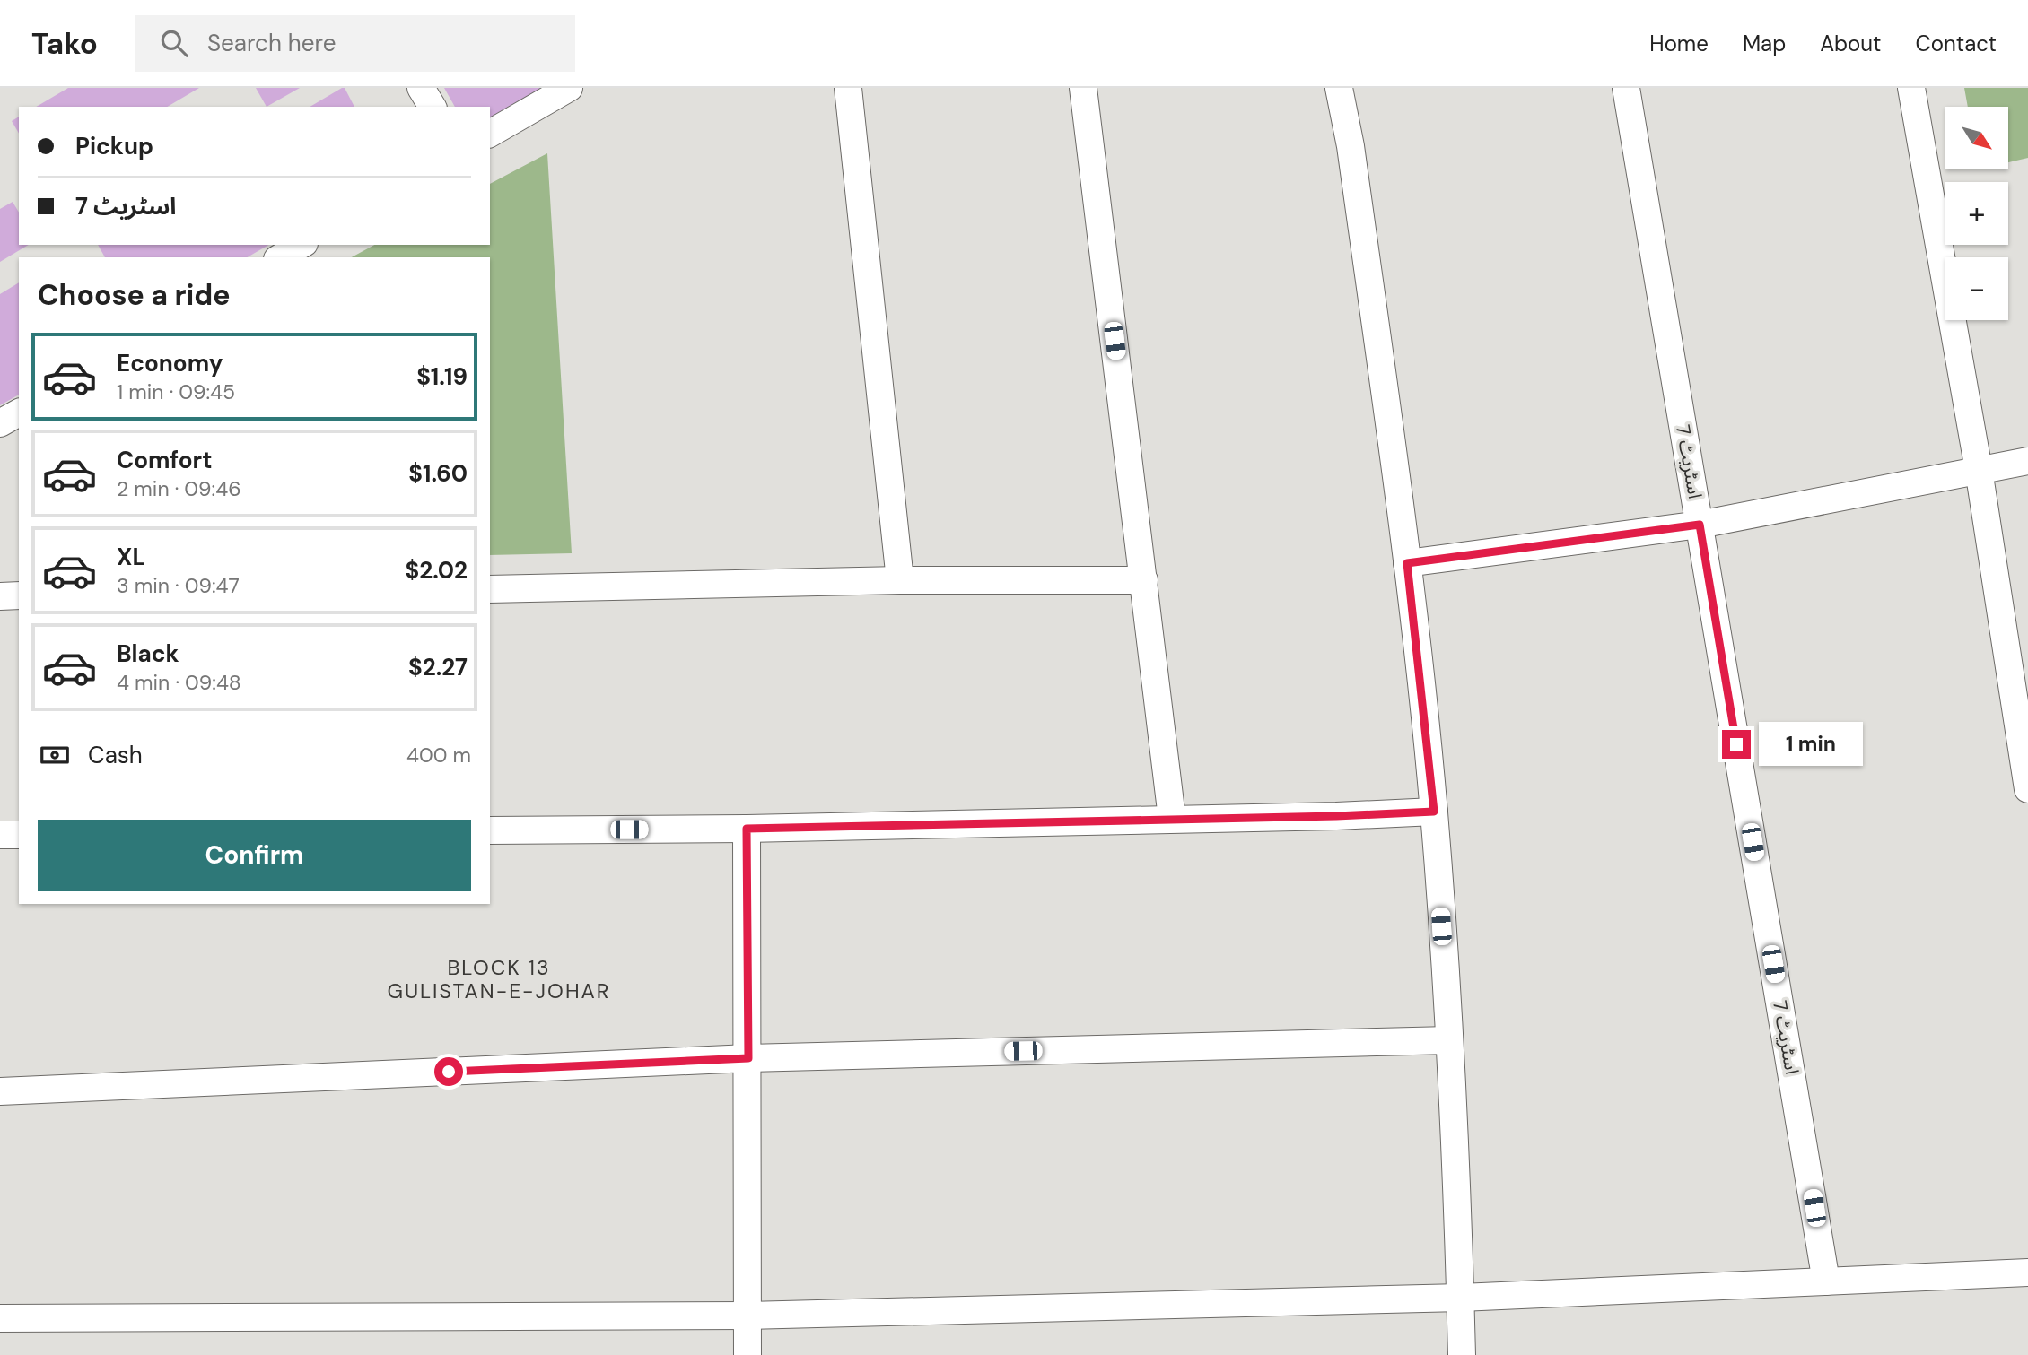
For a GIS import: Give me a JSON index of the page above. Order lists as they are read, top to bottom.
{
  "streets": {
    "street": ["اسٹریٹ 7"]
  },
  "districts": ["BLOCK 13 GULISTAN-E-JOHAR"],
  "north": "bottom right",
  "page": {
    "header": "Tako",
    "search": "Search here",
    "nav": [
      "Home",
      "Map",
      "About",
      "Contact"
    ],
    "map_buttons": ["+", "−"],
    "banner": ["Pickup", "اسٹریٹ 7"],
    "heading": "Choose a ride",
    "list": [
      {
        "name": "Economy",
        "note": "1 min · 09:45",
        "value": "$1.19"
      },
      {
        "name": "Comfort",
        "note": "2 min · 09:46",
        "value": "$1.60"
      },
      {
        "name": "XL",
        "note": "3 min · 09:47",
        "value": "$2.02"
      },
      {
        "name": "Black",
        "note": "4 min · 09:48",
        "value": "$2.27"
      }
    ],
    "pay": ["Cash", "400 m"],
    "bubble": "1 min",
    "buttons": "Confirm"
  }
}
